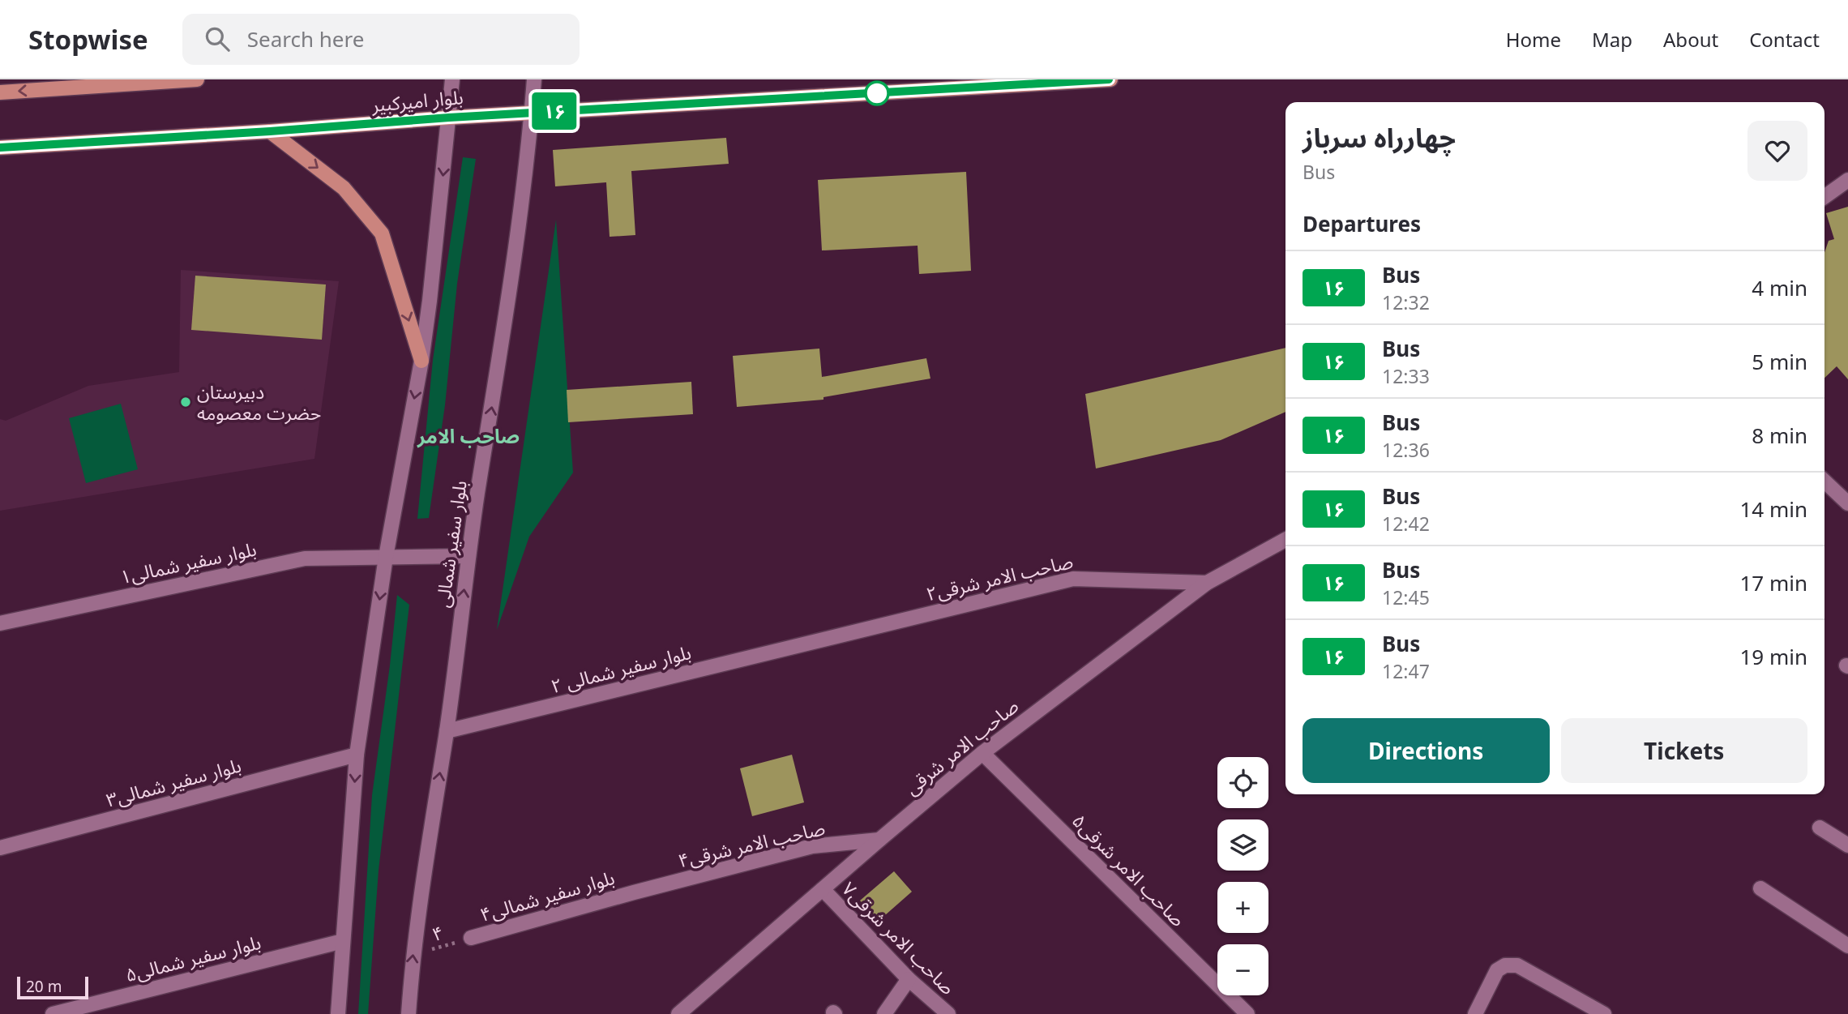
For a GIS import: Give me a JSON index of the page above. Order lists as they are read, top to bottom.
{
  "streets": {
    "main road": ["بلوار امیرکبیر"],
    "street": [
      "بلوار سفیر شمالی",
      "بلوار سفیر شمالی۱",
      "۲صاحب الامر شرقی",
      "بلوار سفیر شمالی ۲",
      "صاحب الامر شرقی",
      "بلوار سفیر شمالی۳",
      "صاحب الامر شرقی۴",
      "صاحب الامر شرقی۵",
      "بلوار سفیر شمالی۴",
      "صاحب الامر شرقی۷",
      "بلوار سفیر شمالی۵"
    ],
    "path": ["۴"]
  },
  "crossings": [
    ["بلوار امیرکبیر", "بلوار سفیر شمالی"],
    ["بلوار سفیر شمالی", "بلوار سفیر شمالی۱"],
    ["بلوار سفیر شمالی", "بلوار سفیر شمالی ۲"],
    ["بلوار سفیر شمالی", "۴"],
    ["۲صاحب الامر شرقی", "بلوار سفیر شمالی ۲"],
    ["۲صاحب الامر شرقی", "صاحب الامر شرقی"],
    ["صاحب الامر شرقی", "صاحب الامر شرقی۴"],
    ["صاحب الامر شرقی", "صاحب الامر شرقی۵"],
    ["صاحب الامر شرقی", "صاحب الامر شرقی۷"],
    ["صاحب الامر شرقی۴", "بلوار سفیر شمالی۴"],
    ["بلوار سفیر شمالی۴", "۴"]
  ],
  "districts": ["صاحب الامر"],
  "places": ["دبیرستان حضرت معصومه"],
  "lines": ["bus line ۱۶"],
  "scale_bar": "20 m",
  "page": {
    "header": "Stopwise",
    "search": "Search here",
    "nav": [
      "Home",
      "Map",
      "About",
      "Contact"
    ],
    "on_map": "۱۶",
    "heading": [
      ["چهارراه سرباز", "Bus"],
      "Departures"
    ],
    "list": [
      {
        "mark": "۱۶",
        "name": "Bus",
        "note": "12:32",
        "value": "4 min"
      },
      {
        "mark": "۱۶",
        "name": "Bus",
        "note": "12:33",
        "value": "5 min"
      },
      {
        "mark": "۱۶",
        "name": "Bus",
        "note": "12:36",
        "value": "8 min"
      },
      {
        "mark": "۱۶",
        "name": "Bus",
        "note": "12:42",
        "value": "14 min"
      },
      {
        "mark": "۱۶",
        "name": "Bus",
        "note": "12:45",
        "value": "17 min"
      },
      {
        "mark": "۱۶",
        "name": "Bus",
        "note": "12:47",
        "value": "19 min"
      }
    ],
    "buttons": ["Directions", "Tickets"],
    "map_buttons": ["+", "−"],
    "scale": "20 m"
  }
}
